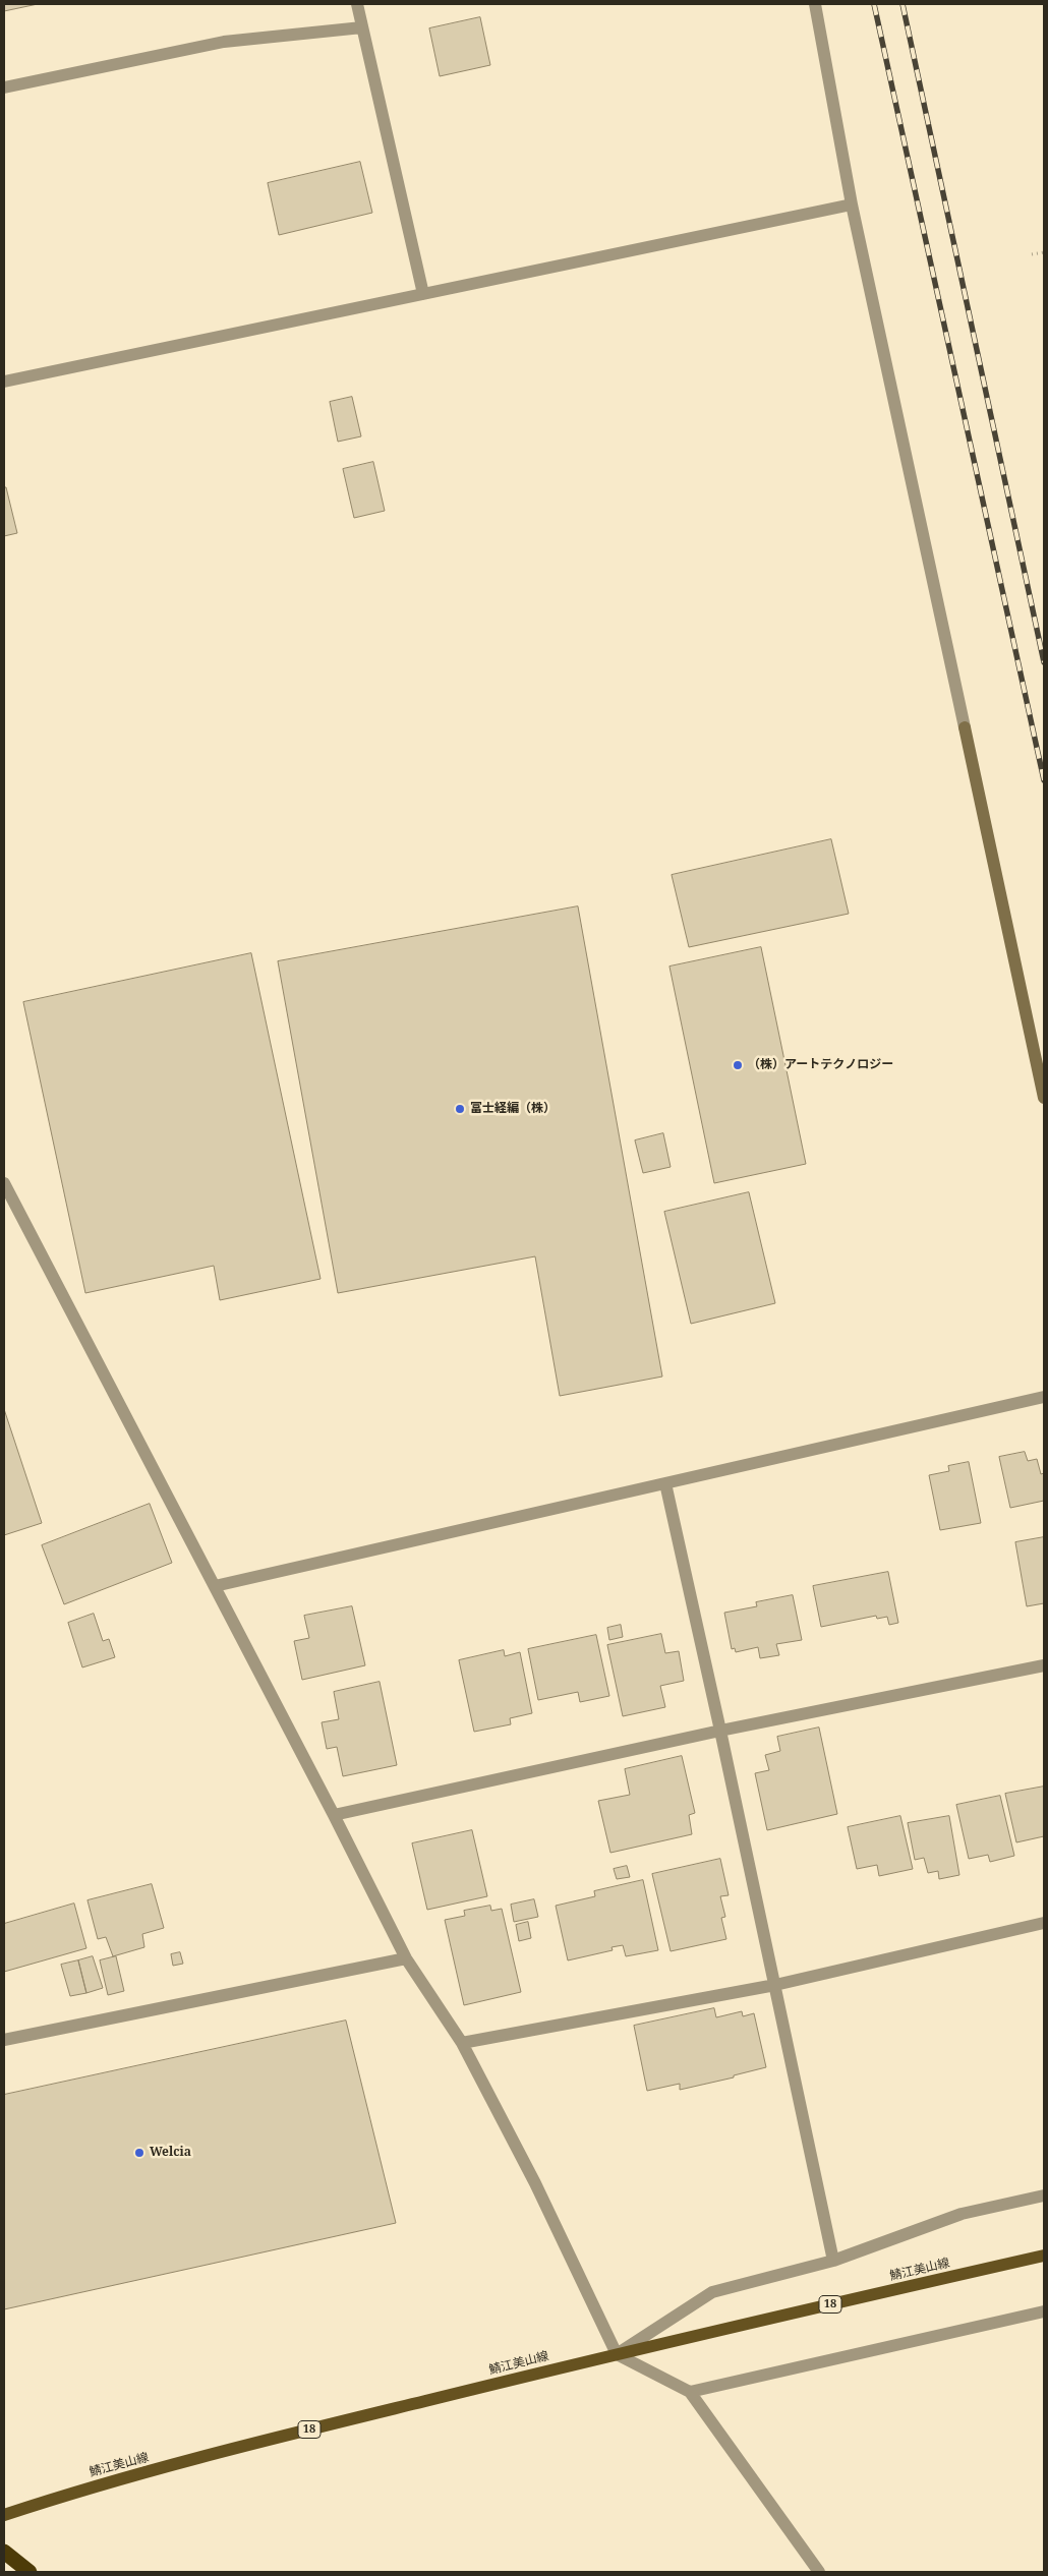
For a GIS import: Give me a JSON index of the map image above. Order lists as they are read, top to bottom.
{
  "streets": {
    "main road": ["鯖江美山線", "18"]
  },
  "places": ["（株）アートテクノロジー", "冨士経編（株）", "Welcia"]
}
